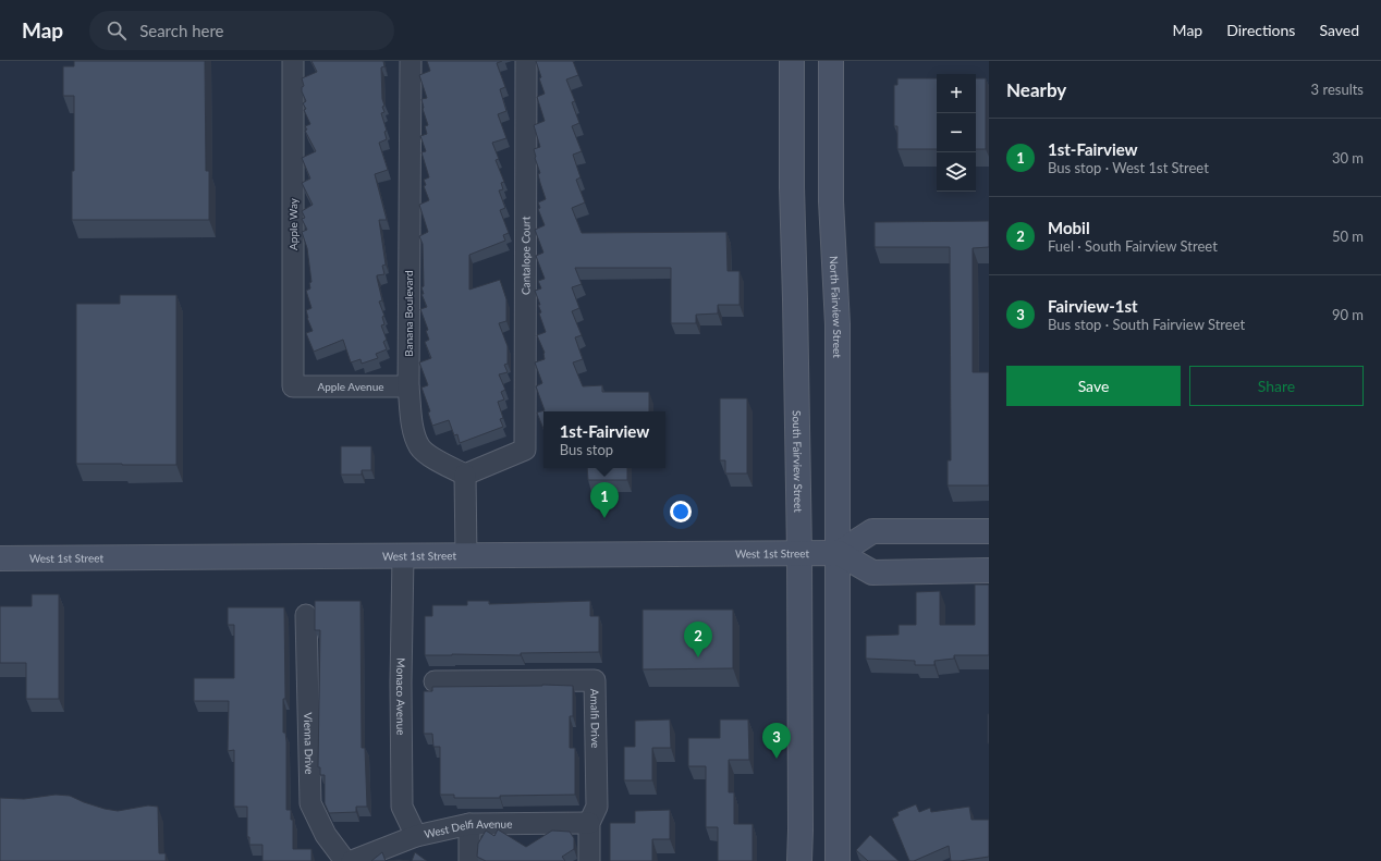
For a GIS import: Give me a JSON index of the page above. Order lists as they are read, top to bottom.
{
  "streets": {
    "main road": ["North Fairview Street", "South Fairview Street", "West 1st Street"],
    "street": [
      "Apple Way",
      "Cantalope Court",
      "Banana Boulevard",
      "Apple Avenue",
      "Monaco Avenue",
      "Amalfi Drive",
      "Vienna Drive",
      "West Delfi Avenue"
    ]
  },
  "crossings": [
    ["Apple Way", "Apple Avenue"],
    ["Cantalope Court", "Banana Boulevard"],
    ["North Fairview Street", "West 1st Street"],
    ["Banana Boulevard", "Apple Avenue"],
    ["South Fairview Street", "West 1st Street"],
    ["West 1st Street", "Monaco Avenue"],
    ["Monaco Avenue", "West Delfi Avenue"],
    ["Amalfi Drive", "West Delfi Avenue"]
  ],
  "page": {
    "header": "Map",
    "search": "Search here",
    "nav": ["Map", "Directions", "Saved"],
    "heading": ["Nearby", "3 results"],
    "map_buttons": ["+", "−"],
    "list": [
      {
        "mark": "1",
        "name": "1st-Fairview",
        "note": "Bus stop · West 1st Street",
        "value": "30 m"
      },
      {
        "mark": "2",
        "name": "Mobil",
        "note": "Fuel · South Fairview Street",
        "value": "50 m"
      },
      {
        "mark": "3",
        "name": "Fairview-1st",
        "note": "Bus stop · South Fairview Street",
        "value": "90 m"
      }
    ],
    "buttons": ["Save", "Share"],
    "popup": ["1st-Fairview", "Bus stop"],
    "pins": ["1", "2", "3"]
  }
}
